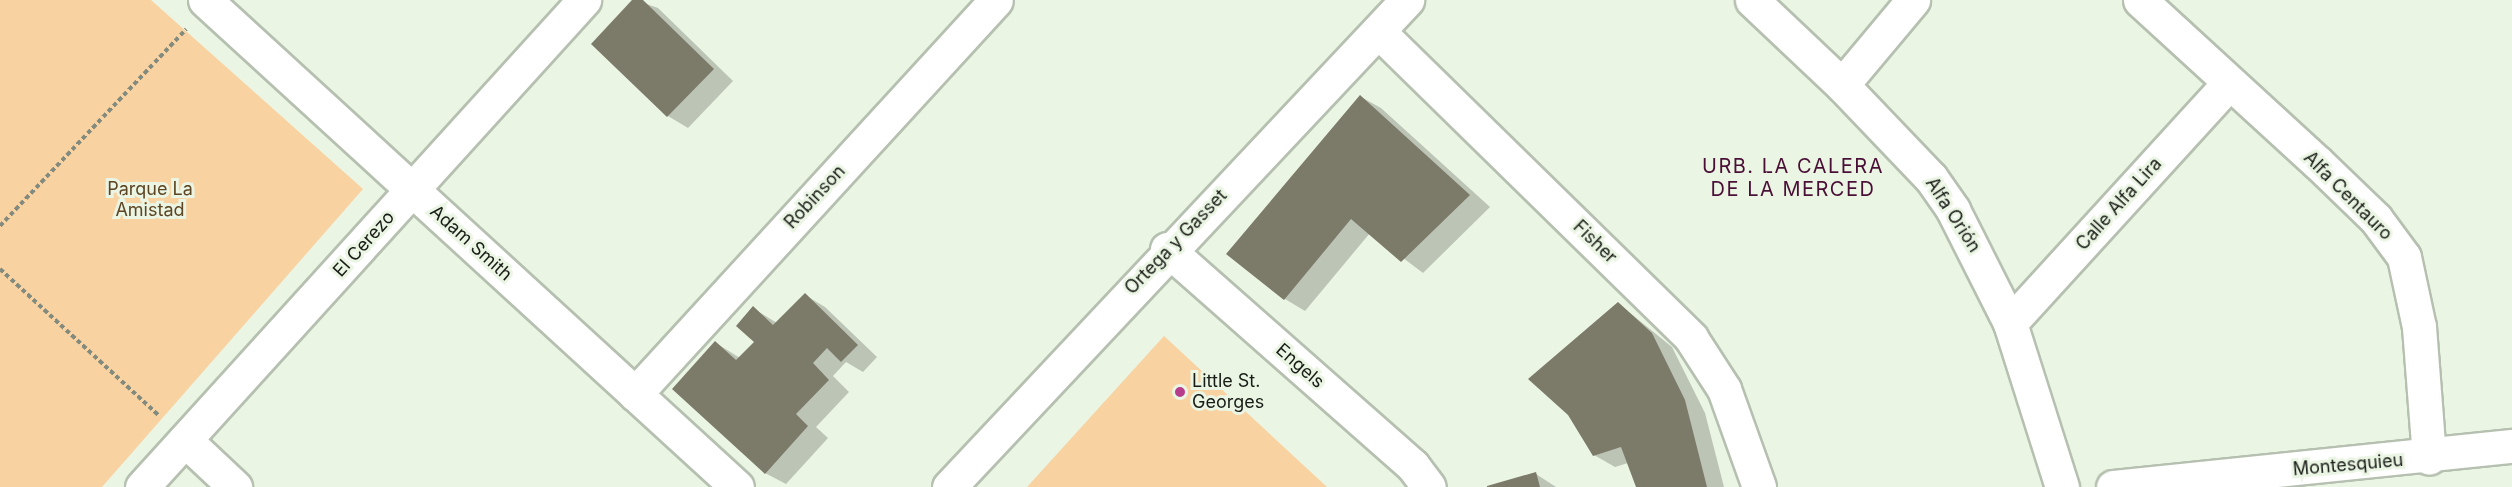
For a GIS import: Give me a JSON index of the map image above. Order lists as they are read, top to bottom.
{
  "streets": {
    "street": [
      "Alfa Centauro",
      "Robinson",
      "Calle Alfa Lira",
      "Alfa Orión",
      "Ortega y Gasset",
      "Fisher",
      "Adam Smith",
      "El Cerezo",
      "Engels",
      "Montesquieu"
    ]
  },
  "crossings": [
    ["Alfa Centauro", "Calle Alfa Lira"],
    ["Alfa Centauro", "Montesquieu"],
    ["Robinson", "Adam Smith"],
    ["Calle Alfa Lira", "Alfa Orión"],
    ["Ortega y Gasset", "Fisher"],
    ["Ortega y Gasset", "Engels"],
    ["Adam Smith", "El Cerezo"]
  ],
  "districts": ["URB. LA CALERA DE LA MERCED"],
  "parks": ["Parque La Amistad"],
  "places": ["Little St. Georges"]
}
